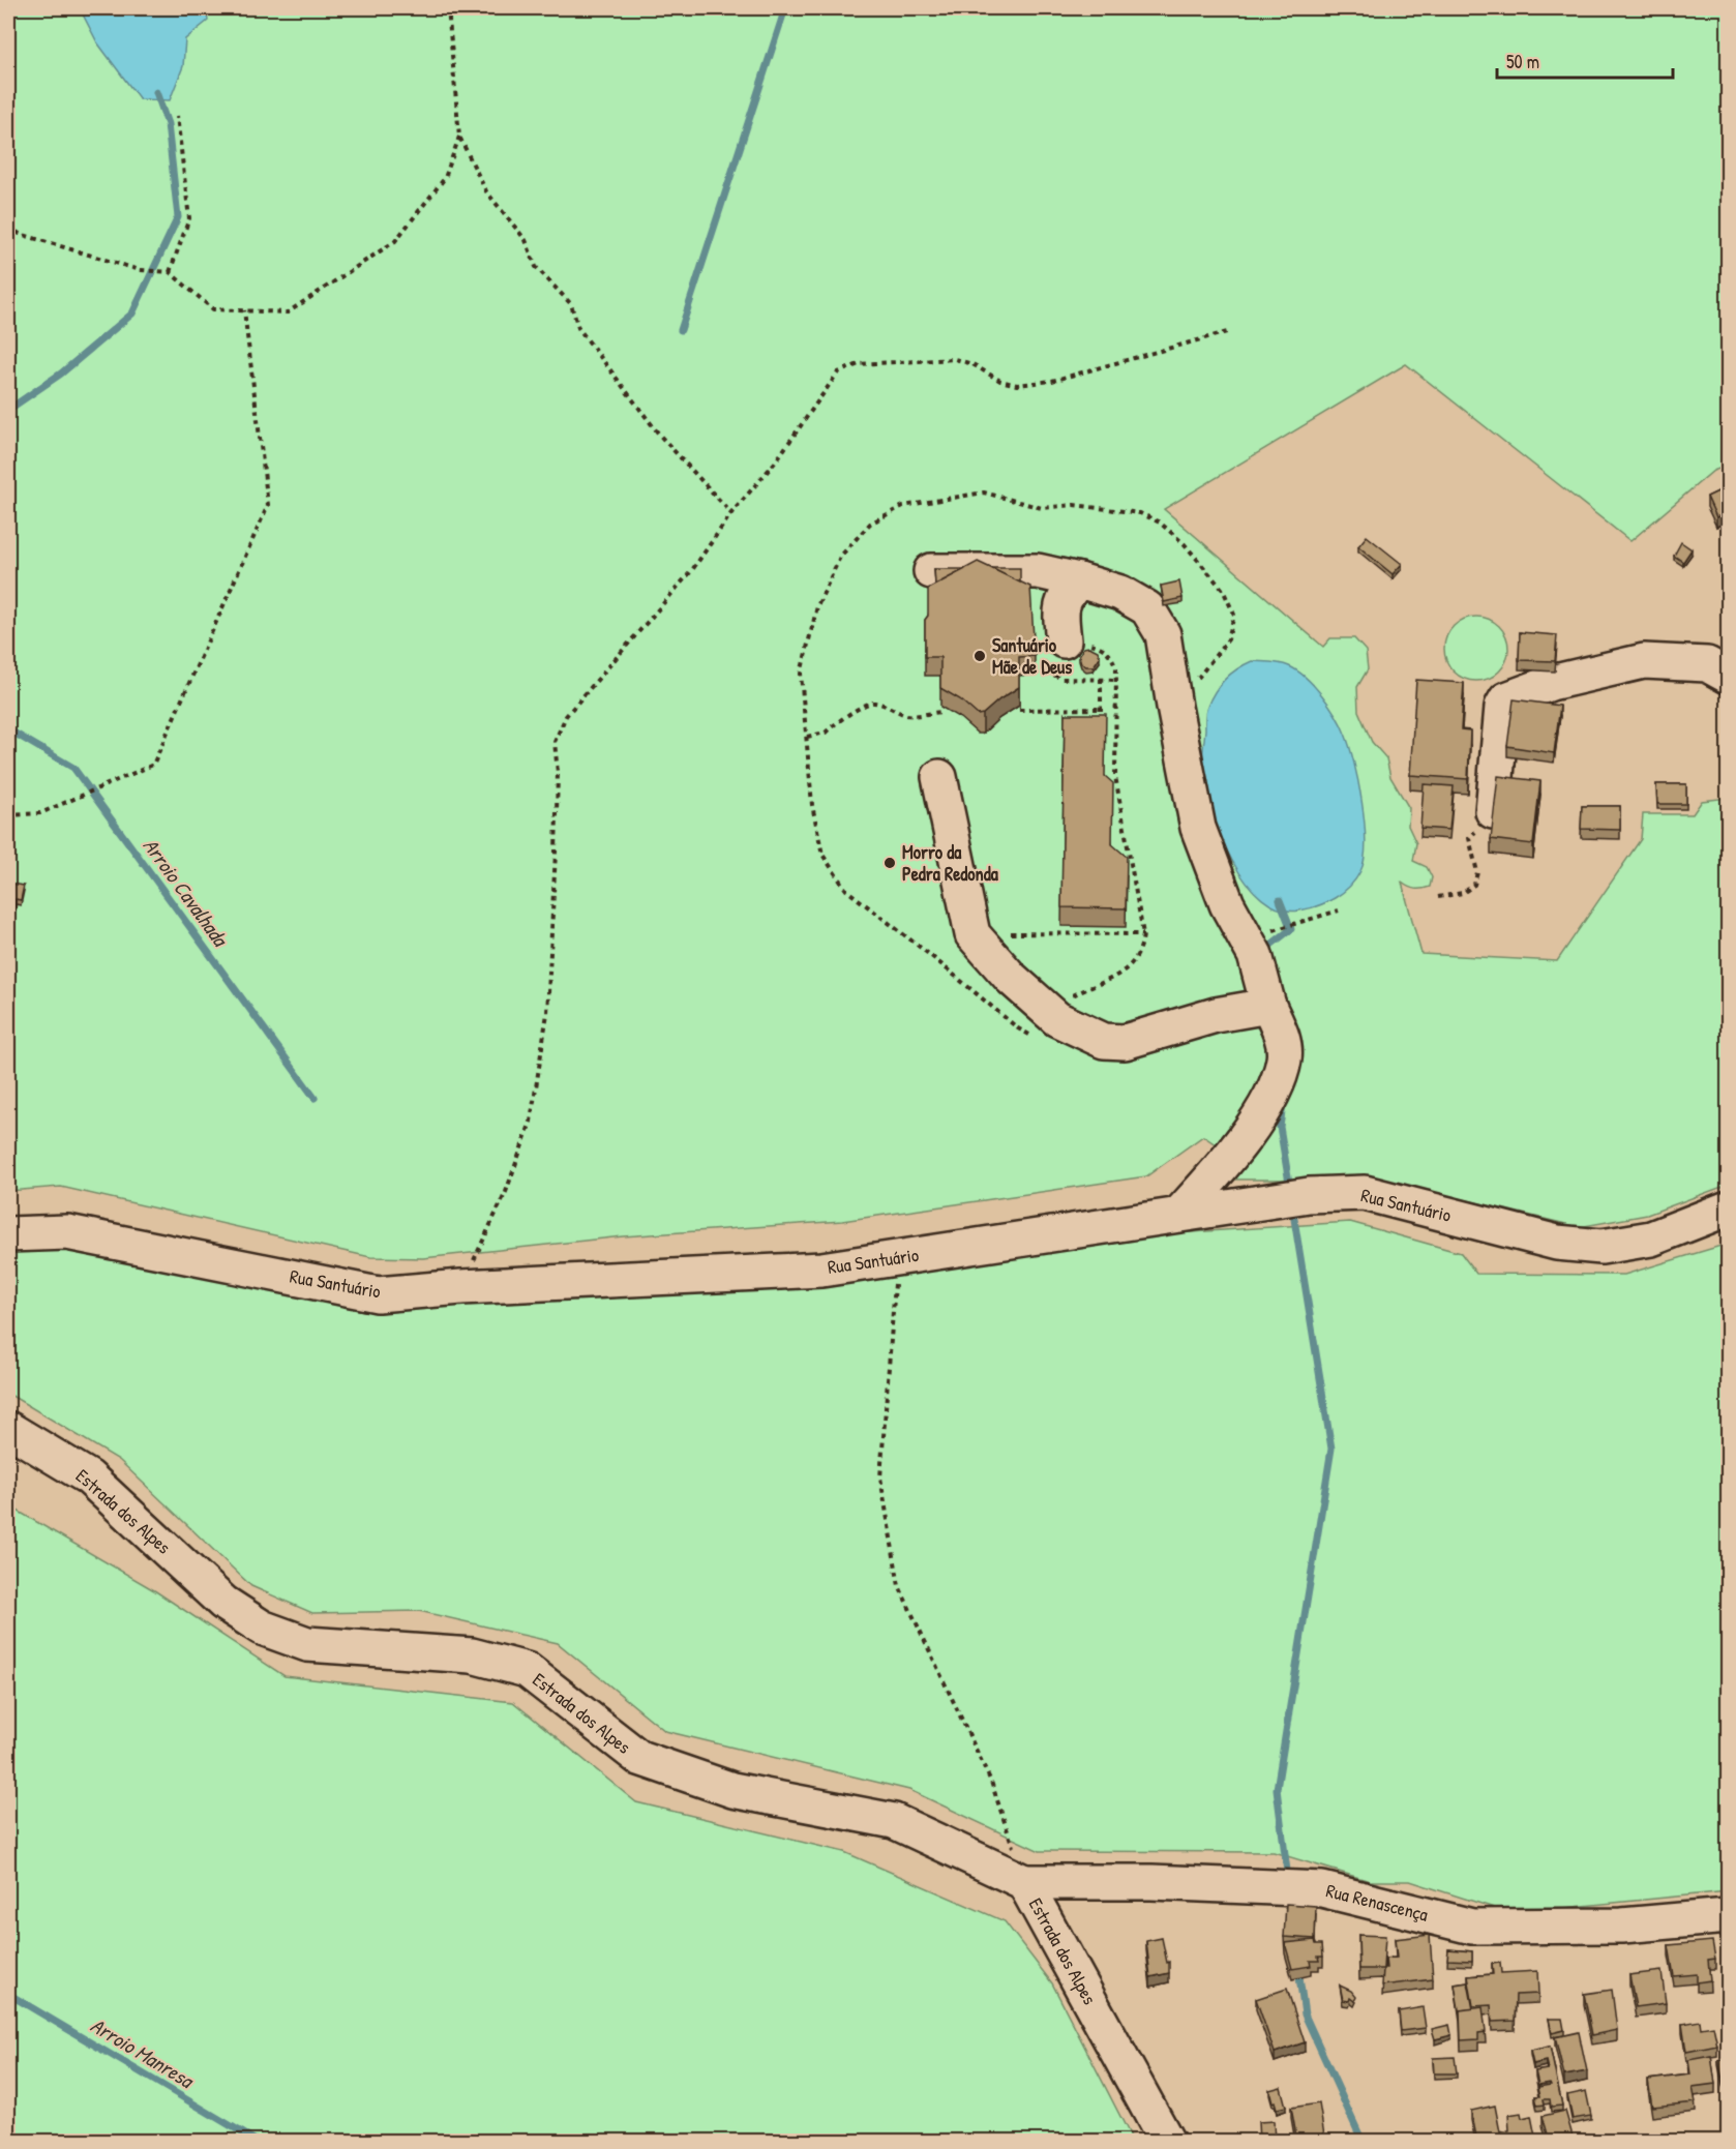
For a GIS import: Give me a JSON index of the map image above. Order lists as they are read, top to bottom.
{
  "streets": {
    "street": ["Rua Santuário", "Estrada dos Alpes", "Rua Renascença"]
  },
  "crossings": [
    ["Estrada dos Alpes", "Rua Renascença"]
  ],
  "water": ["Arroio Cavalhada", "Arroio Manresa"],
  "places": ["Santuário Mãe de Deus", "Morro da Pedra Redonda"],
  "scale_bar": "50 m"
}
